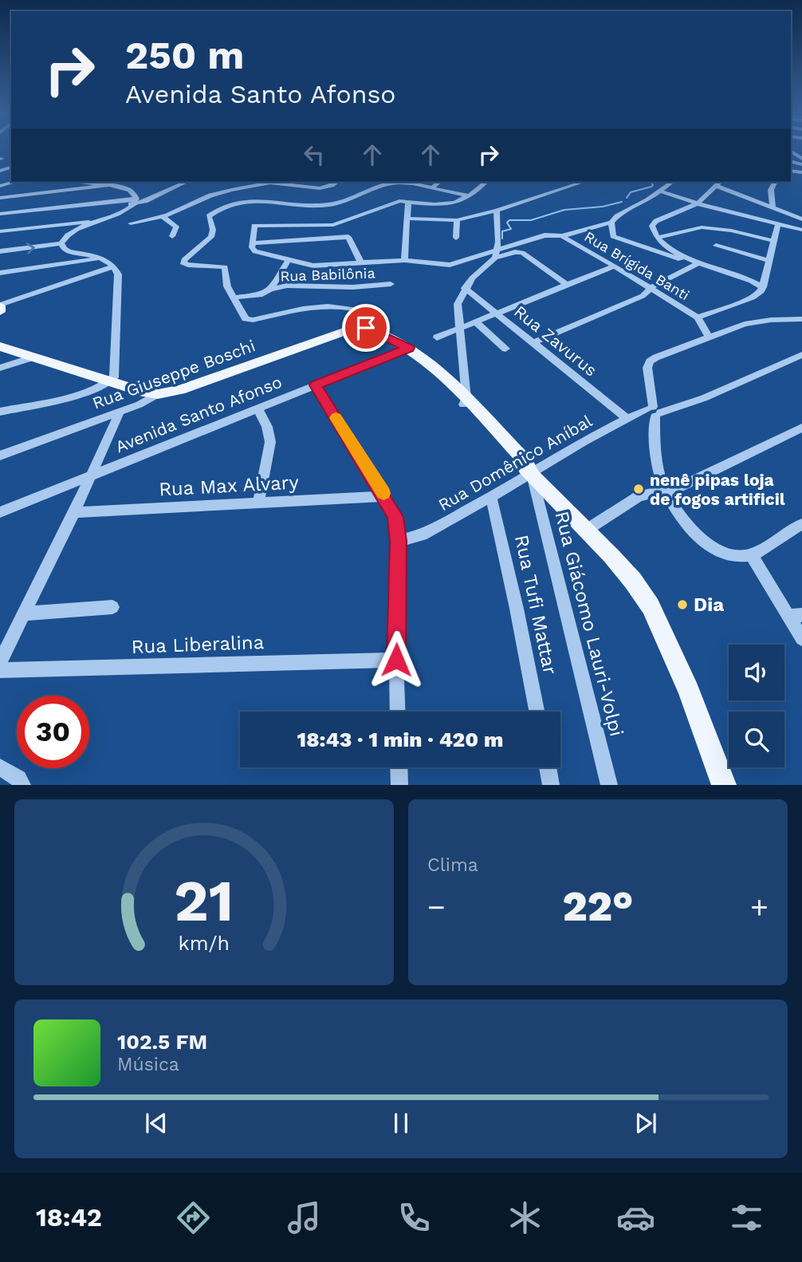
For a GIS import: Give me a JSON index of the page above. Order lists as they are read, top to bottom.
{
  "streets": {
    "main road": ["Rua Giuseppe Boschi"],
    "street": [
      "Rua Brígida Banti",
      "Rua Babilônia",
      "Rua Zavurus",
      "Avenida Santo Afonso",
      "Rua Domênico Aníbal",
      "Rua Max Alvary",
      "Rua Tufi Mattar",
      "Rua Giácomo Lauri-Volpi",
      "Rua Liberalina"
    ]
  },
  "crossings": [
    ["Rua Zavurus", "Rua Domênico Aníbal"],
    ["Rua Domênico Aníbal", "Rua Tufi Mattar"],
    ["Rua Domênico Aníbal", "Rua Giácomo Lauri-Volpi"]
  ],
  "places": ["nenê pipas loja de fogos artificil", "Dia"],
  "page": {
    "turn": ["250 m", "Avenida Santo Afonso"],
    "limit": "30",
    "trip": "18:43 · 1 min · 420 m",
    "tile": "Clima",
    "heat": ["−", "22°", "+"],
    "song": ["102.5 FM", "Música"],
    "tabs": "18:42",
    "gauge": ["21", "km/h"]
  }
}
